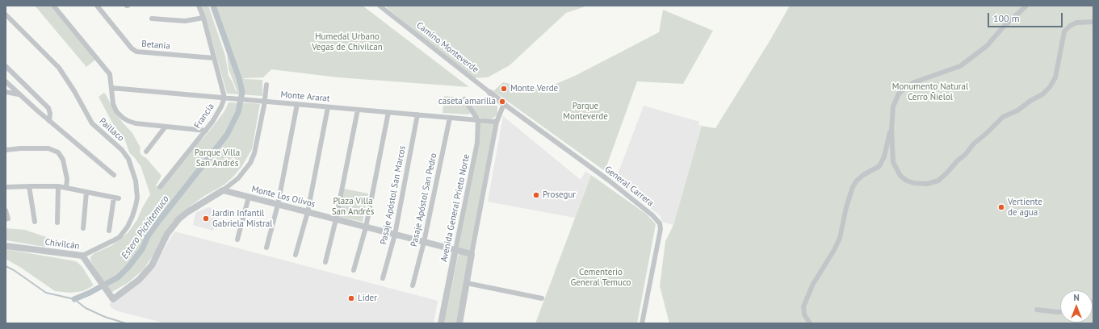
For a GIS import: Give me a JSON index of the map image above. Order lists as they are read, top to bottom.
{
  "streets": {
    "street": [
      "Betania",
      "Camino Monteverde",
      "Monte Ararat",
      "Francia",
      "Paillaco",
      "General Carrera",
      "Pasaje Apóstol San Marcos",
      "Monte Los Olivos",
      "Pasaje Apóstol San Pedro",
      "Avenida General Prieto Norte",
      "Chivilcán"
    ]
  },
  "crossings": [
    ["Betania", "Francia"],
    ["Camino Monteverde", "General Carrera"],
    ["Monte Ararat", "Francia"],
    ["Monte Ararat", "Pasaje Apóstol San Marcos"],
    ["Monte Ararat", "Pasaje Apóstol San Pedro"],
    ["Monte Ararat", "Avenida General Prieto Norte"],
    ["Paillaco", "Chivilcán"],
    ["Pasaje Apóstol San Marcos", "Monte Los Olivos"],
    ["Monte Los Olivos", "Pasaje Apóstol San Pedro"],
    ["Monte Los Olivos", "Avenida General Prieto Norte"],
    ["Monte Los Olivos", "Chivilcán"]
  ],
  "water": ["Estero Pichitemuco"],
  "parks": [
    "Humedal Urbano Vegas de Chivilcan",
    "Monumento Natural Cerro Ñielol",
    "Parque Monteverde",
    "Parque Villa San Andrés",
    "Plaza Villa San Andrés",
    "Cementerio General Temuco"
  ],
  "places": [
    "Monte Verde",
    "caseta amarilla",
    "Prosegur",
    "Vertiente de agua",
    "Jardin Infantil Gabriela Mistral",
    "Lider"
  ],
  "scale_bar": "100 m",
  "north": "top"
}
